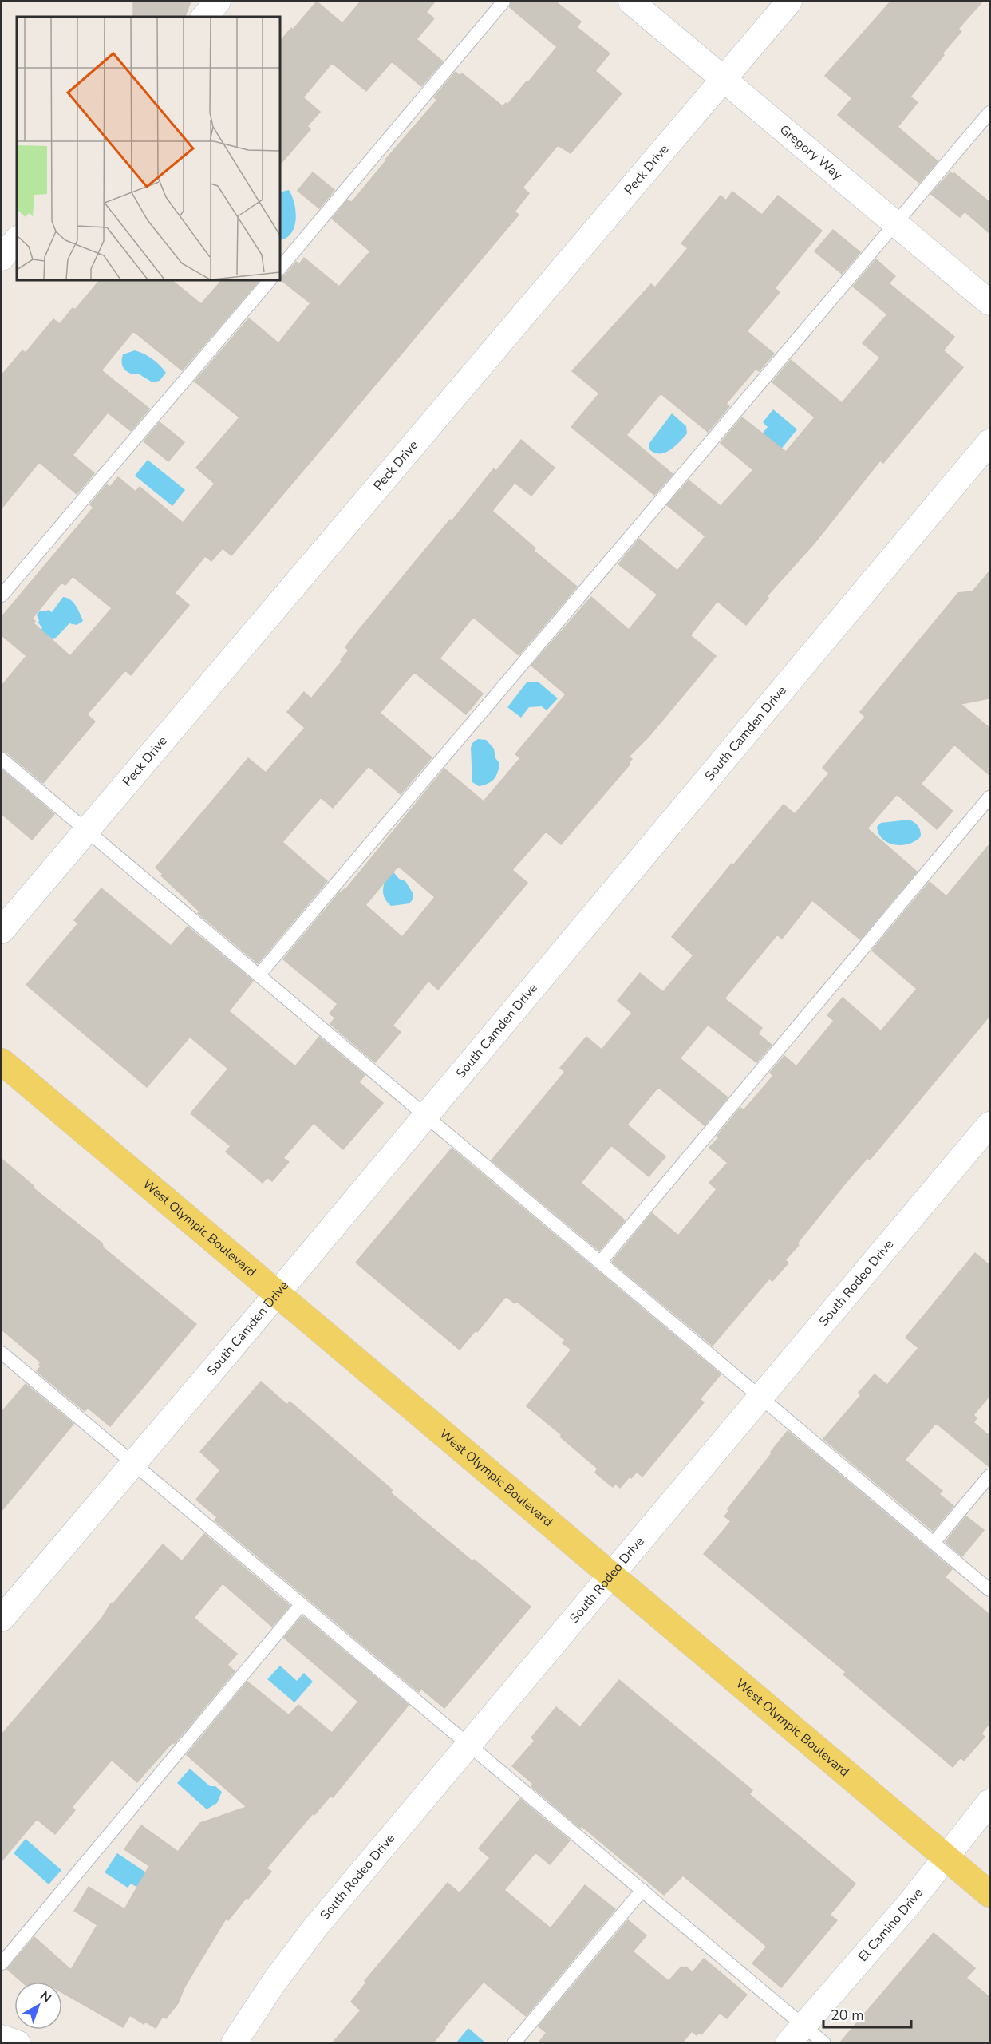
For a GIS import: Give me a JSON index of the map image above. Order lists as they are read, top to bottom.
{
  "streets": {
    "main road": ["West Olympic Boulevard"],
    "street": [
      "Gregory Way",
      "Peck Drive",
      "South Camden Drive",
      "South Rodeo Drive",
      "El Camino Drive"
    ]
  },
  "crossings": [
    ["Gregory Way", "Peck Drive"],
    ["South Camden Drive", "West Olympic Boulevard"],
    ["West Olympic Boulevard", "South Rodeo Drive"],
    ["West Olympic Boulevard", "El Camino Drive"]
  ],
  "scale_bar": "20 m",
  "north": "top right"
}
